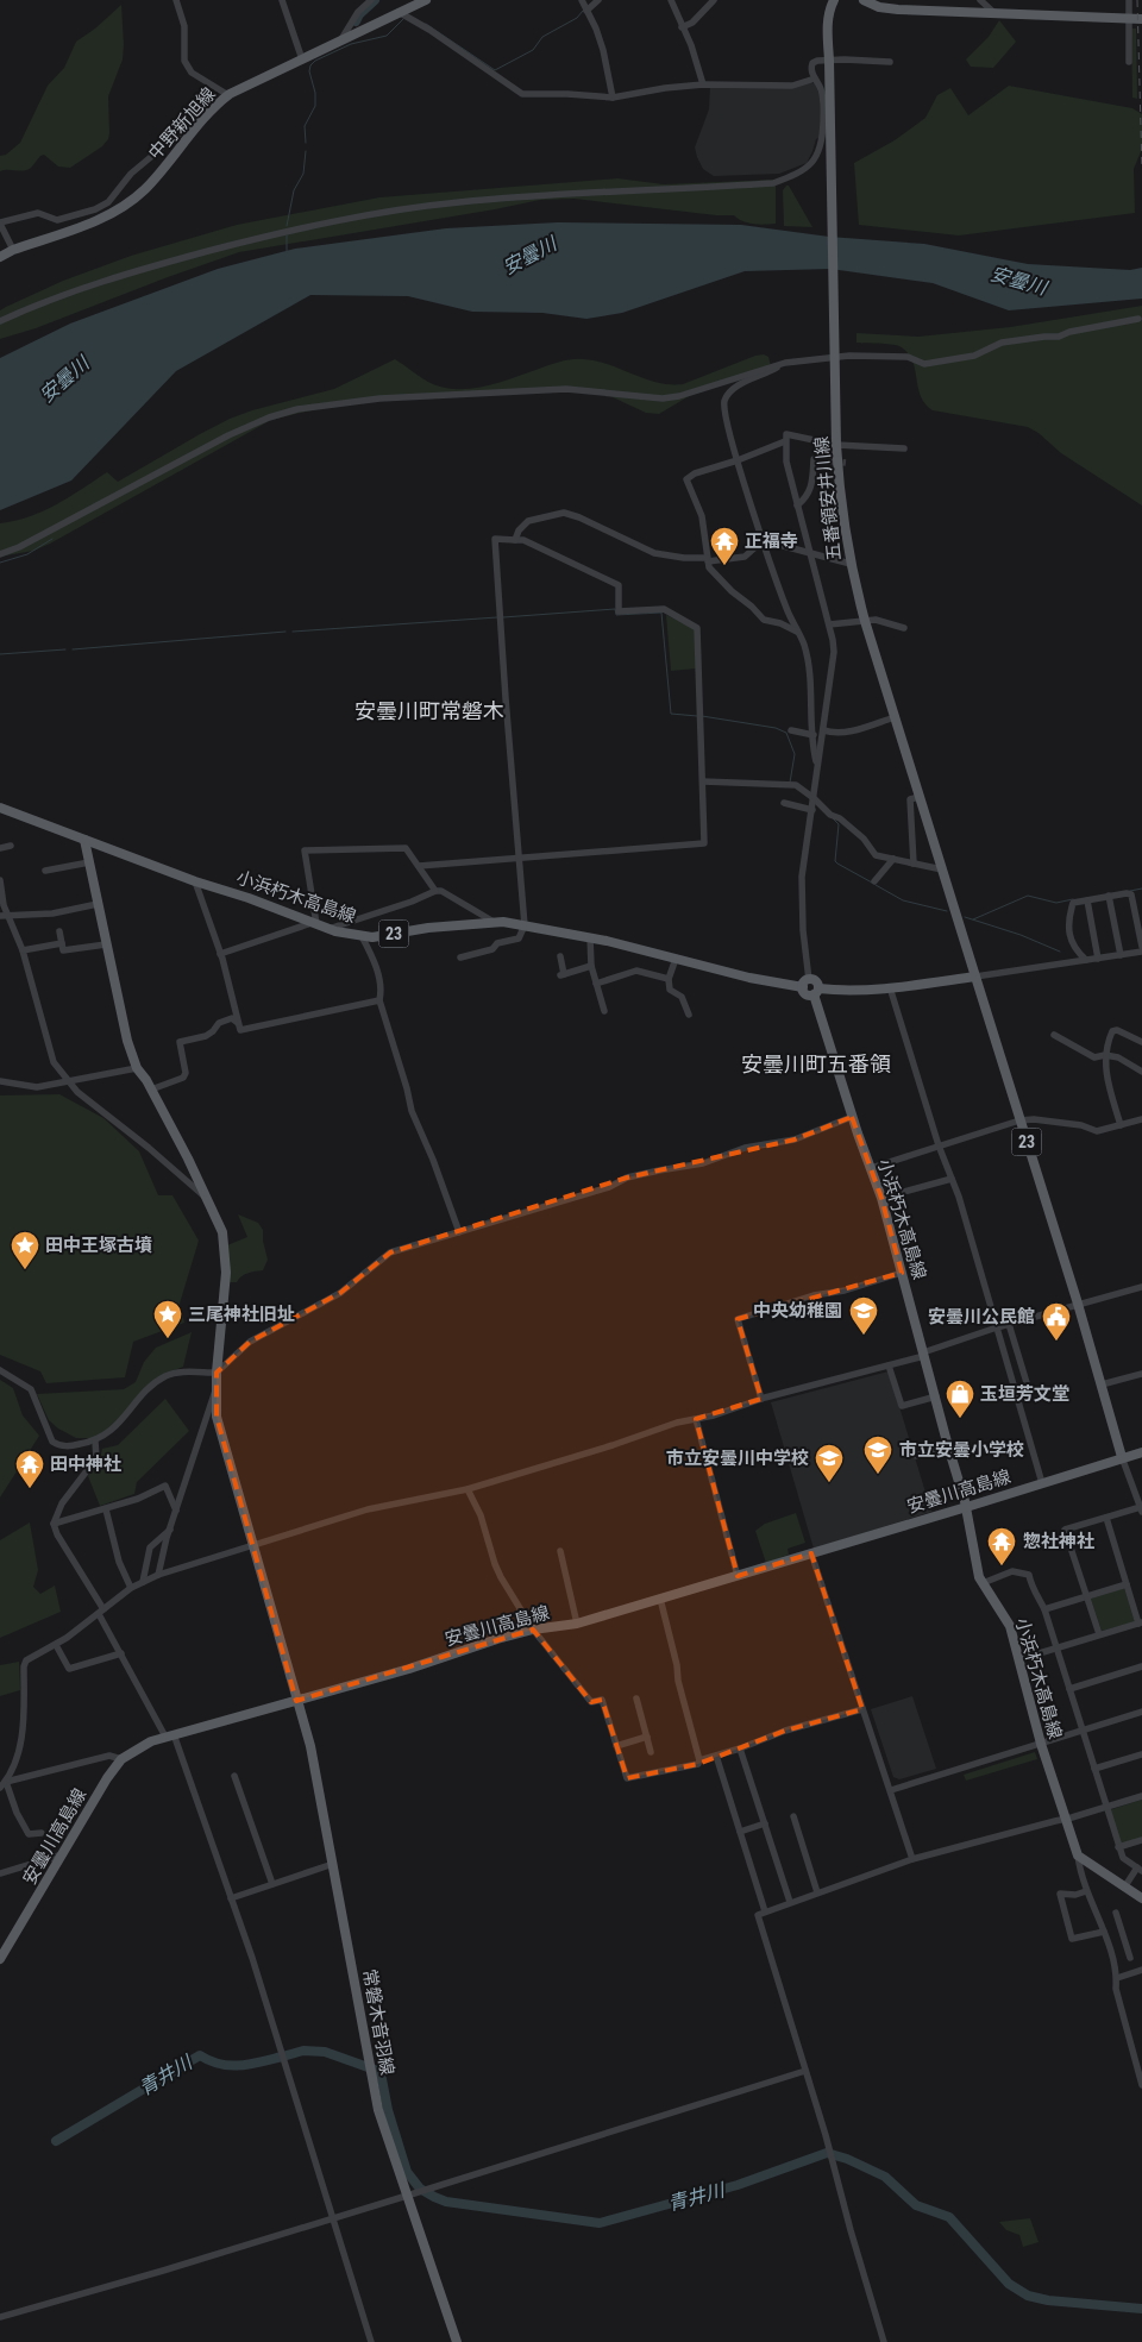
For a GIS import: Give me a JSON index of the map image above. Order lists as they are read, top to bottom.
{
  "streets": {
    "main road": [
      "中野新旭線",
      "五番領安井川線",
      "小浜朽木高島線",
      "23",
      "安曇川高島線",
      "常磐木音羽線"
    ]
  },
  "crossings": [
    ["五番領安井川線", "小浜朽木高島線"],
    ["五番領安井川線", "23"],
    ["小浜朽木高島線", "23"],
    ["小浜朽木高島線", "安曇川高島線"],
    ["小浜朽木高島線", "常磐木音羽線"],
    ["23", "安曇川高島線"],
    ["安曇川高島線", "常磐木音羽線"]
  ],
  "districts": ["安曇川町常磐木", "安曇川町五番領"],
  "water": ["安曇川", "青井川"],
  "places": {
    "temple": ["正福寺", "田中神社", "惣社神社"],
    "place": ["田中王塚古墳", "三尾神社旧址"],
    "school or university": ["中央幼稚園", "市立安曇小学校", "市立安曇川中学校"],
    "public building": ["安曇川公民館"],
    "shop": ["玉垣芳文堂"]
  }
}
